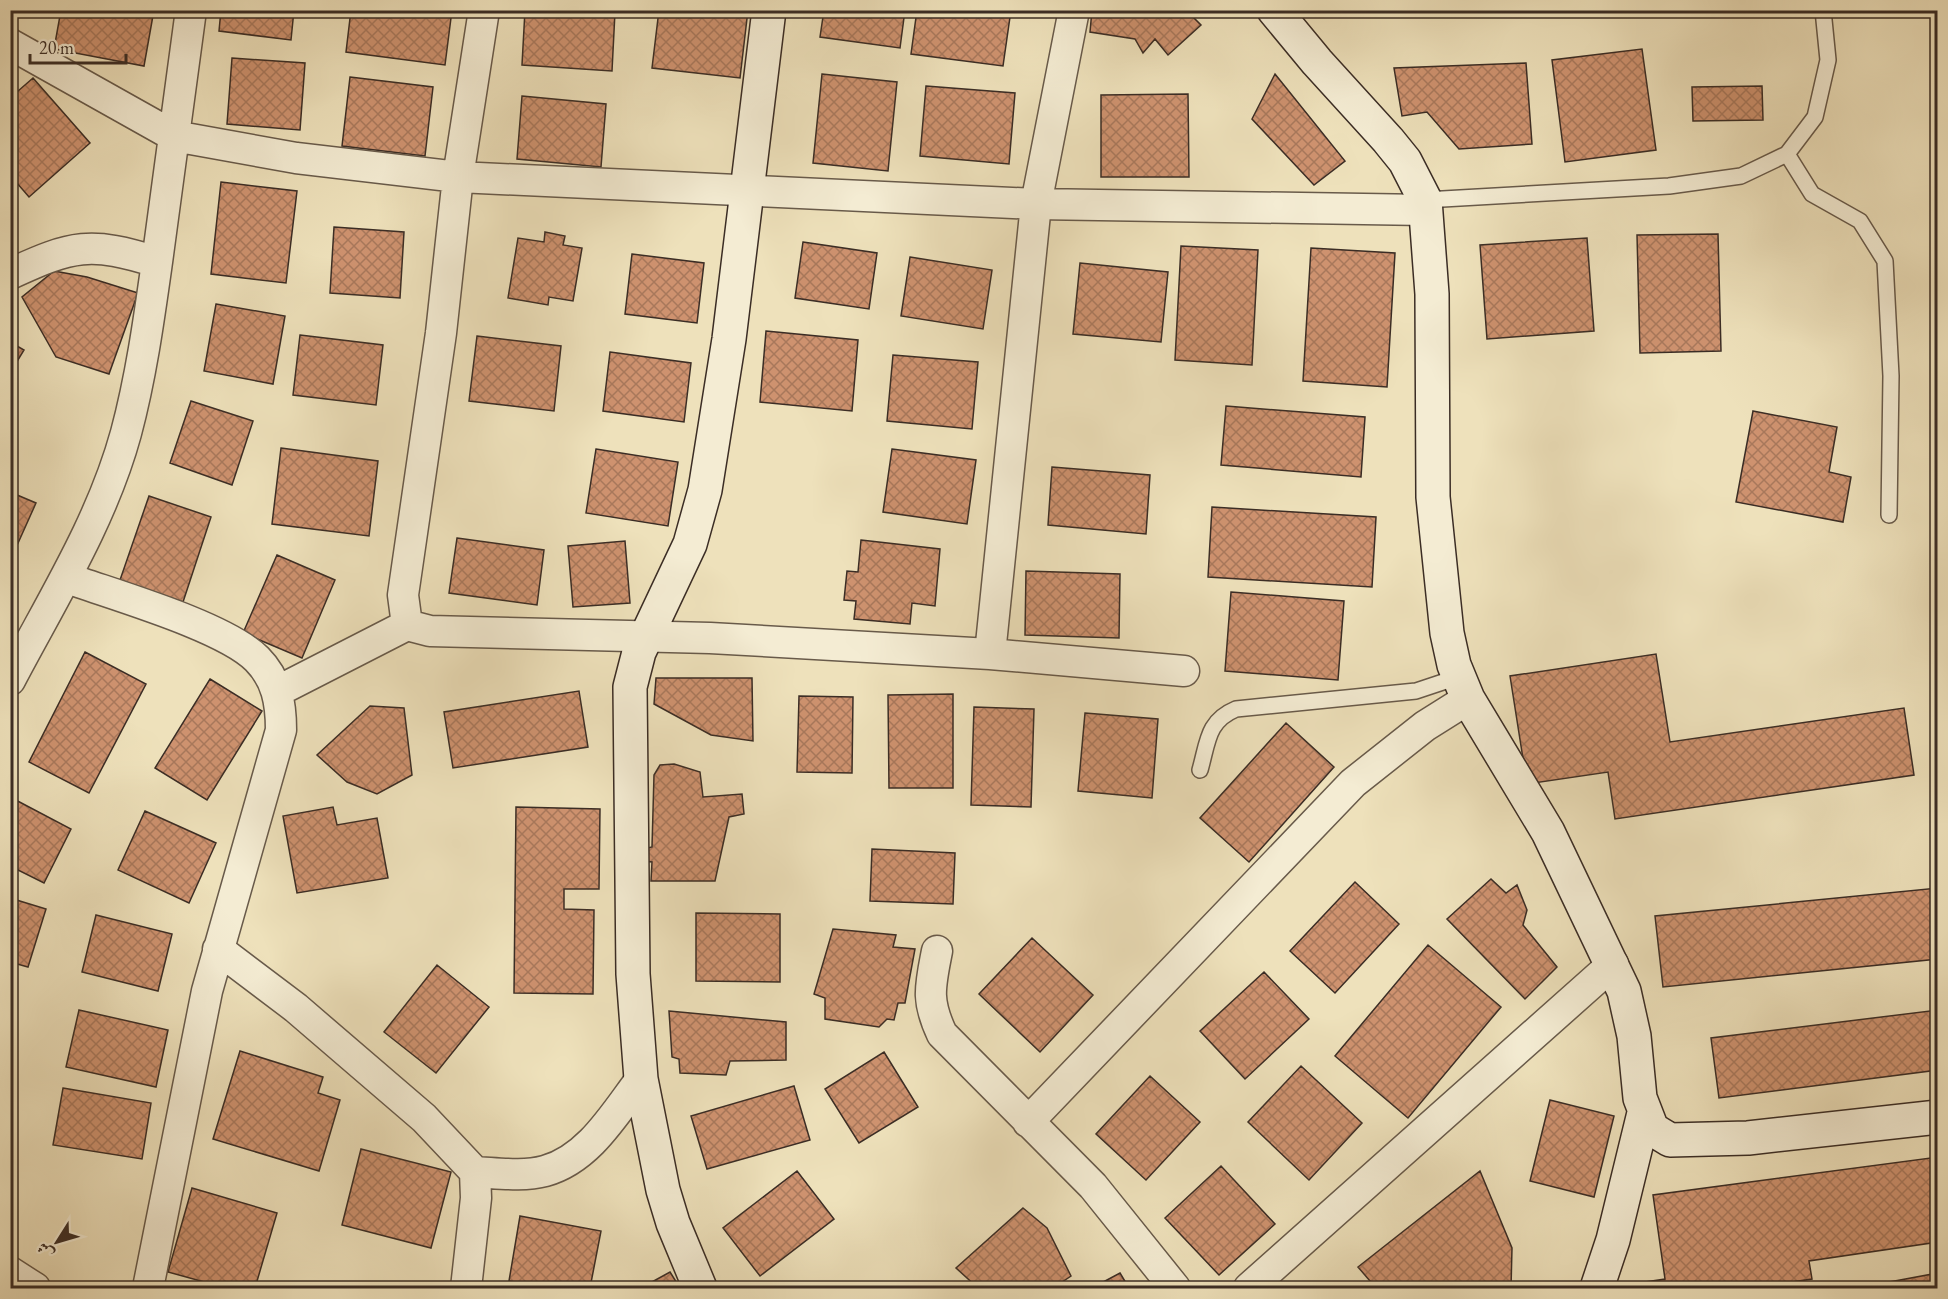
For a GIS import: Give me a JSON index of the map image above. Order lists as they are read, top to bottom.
{
  "scale_bar": "20 m",
  "north": "bottom left"
}
